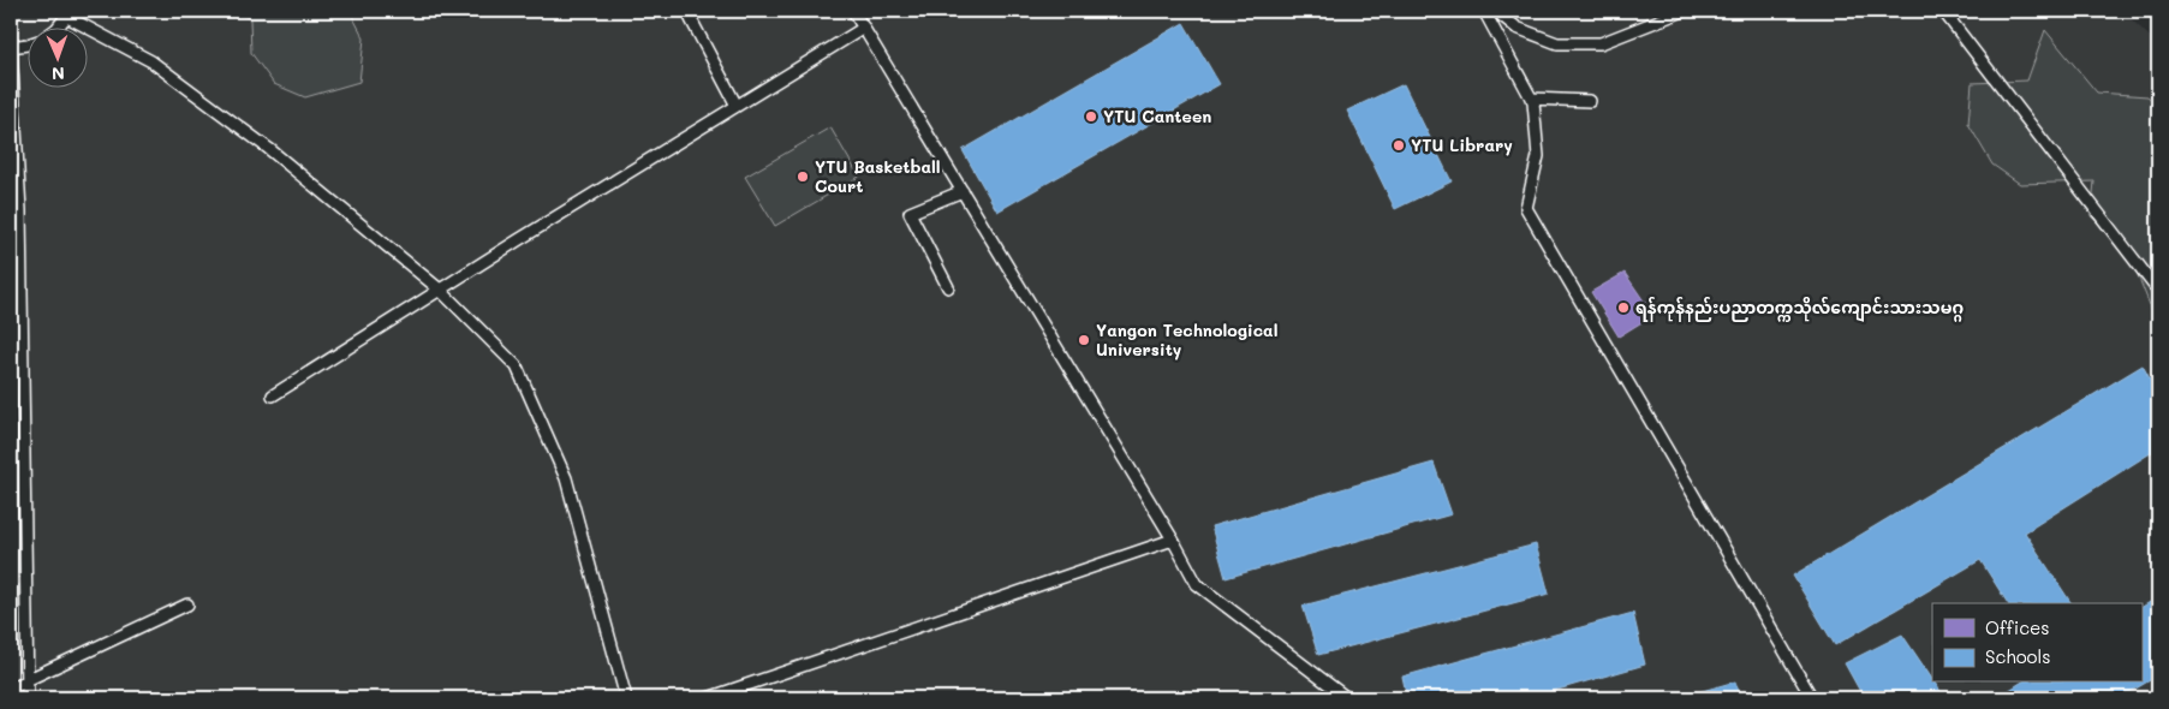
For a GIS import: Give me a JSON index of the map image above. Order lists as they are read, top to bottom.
{
  "places": [
    "YTU Canteen",
    "YTU Library",
    "YTU Basketball Court",
    "ရန်ကုန်နည်းပညာတက္ကသိုလ်ကျောင်းသားသမဂ္ဂ",
    "Yangon Technological University"
  ],
  "legend": ["Offices", "Schools"],
  "north": "bottom"
}
